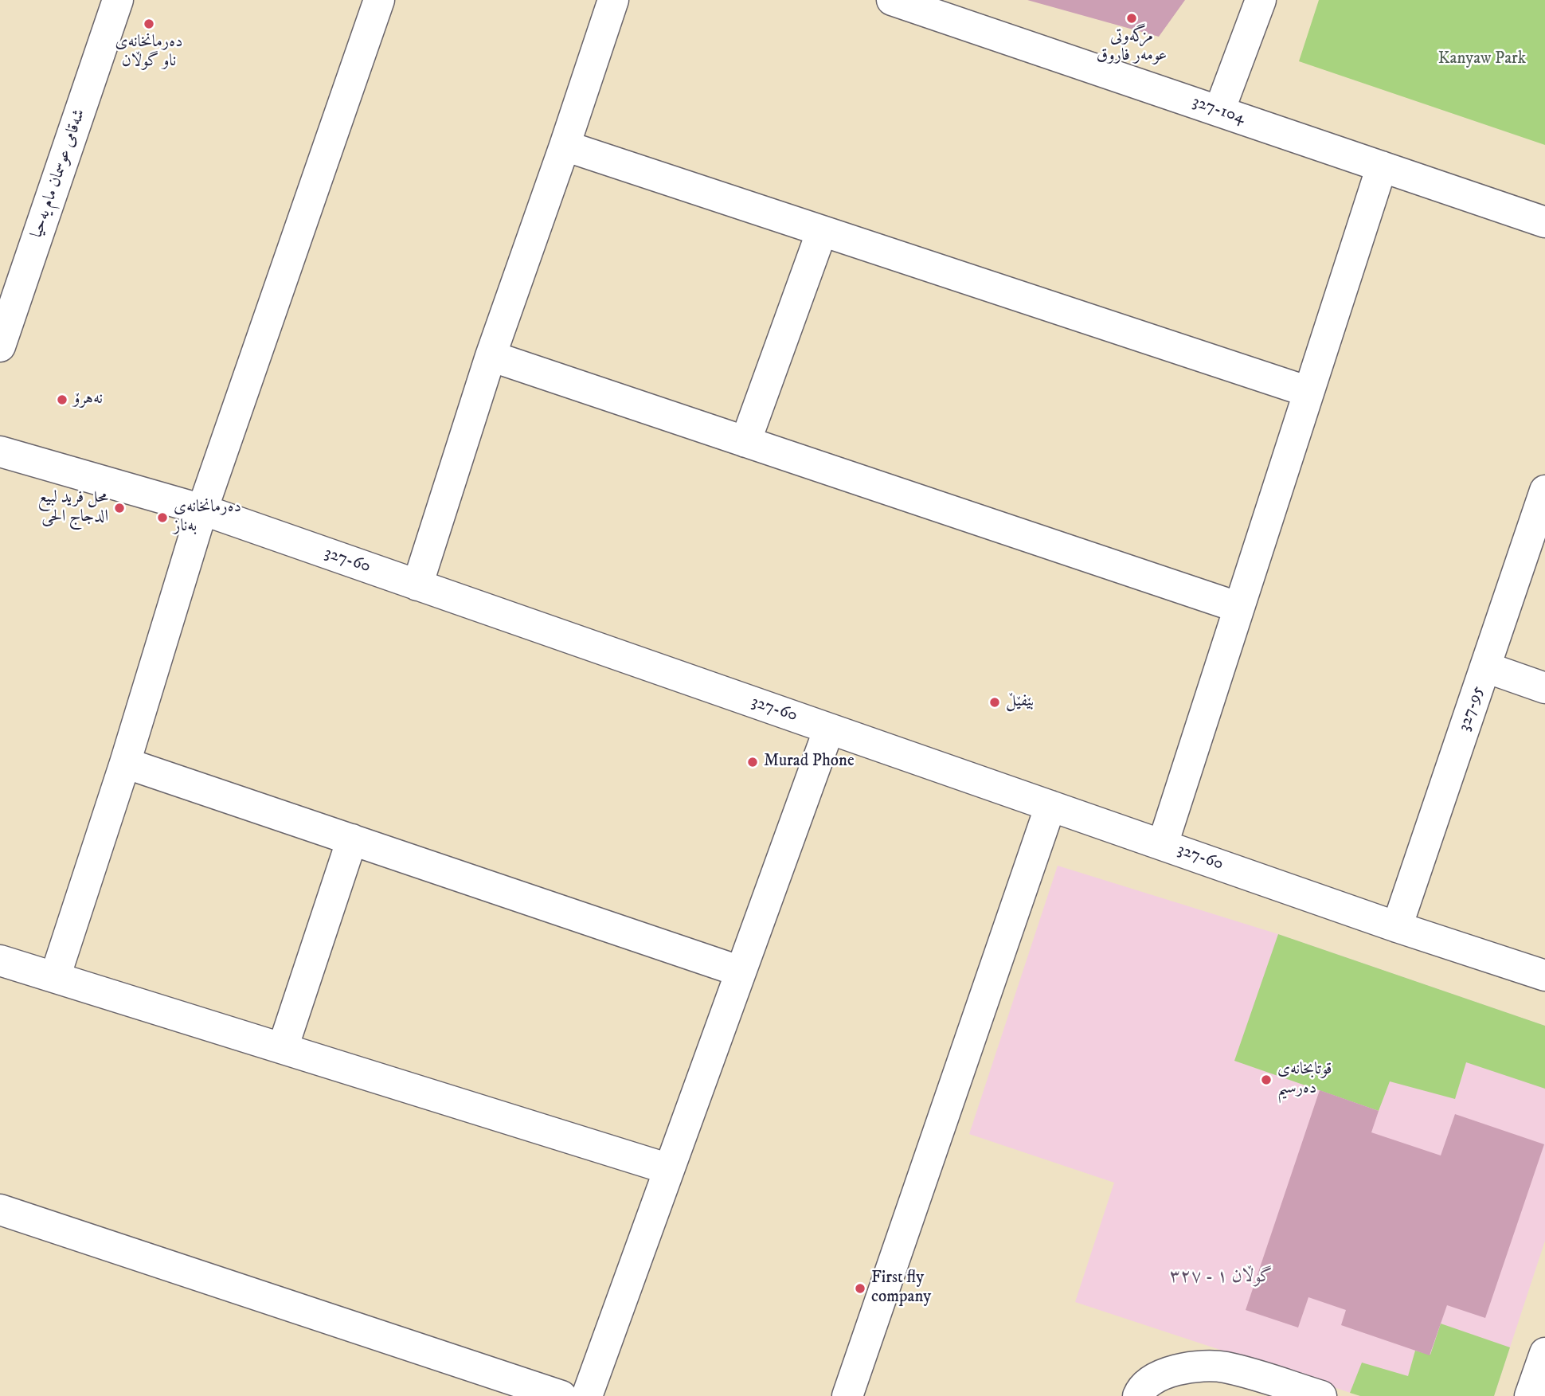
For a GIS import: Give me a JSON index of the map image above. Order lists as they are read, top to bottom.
{
  "streets": {
    "street": [
      "327-104",
      "شەقامی عوسمان مام یەحیا",
      "327-60",
      "327-95"
    ]
  },
  "crossings": [
    ["327-60", "327-95"]
  ],
  "districts": ["گوڵان ١ - ٣٢٧"],
  "parks": ["Kanyaw Park"],
  "places": [
    "مزگەوتی عومەر فاروق",
    "دەرمانخانەی ناو گوڵان",
    "نەهرۆ",
    "محل فريد لبيع الدجاج الحى",
    "دەرمانخانەی بەناز",
    "بێفێڵ",
    "Murad Phone",
    "قوتابخانەی دەرسیم",
    "First fly company"
  ]
}
